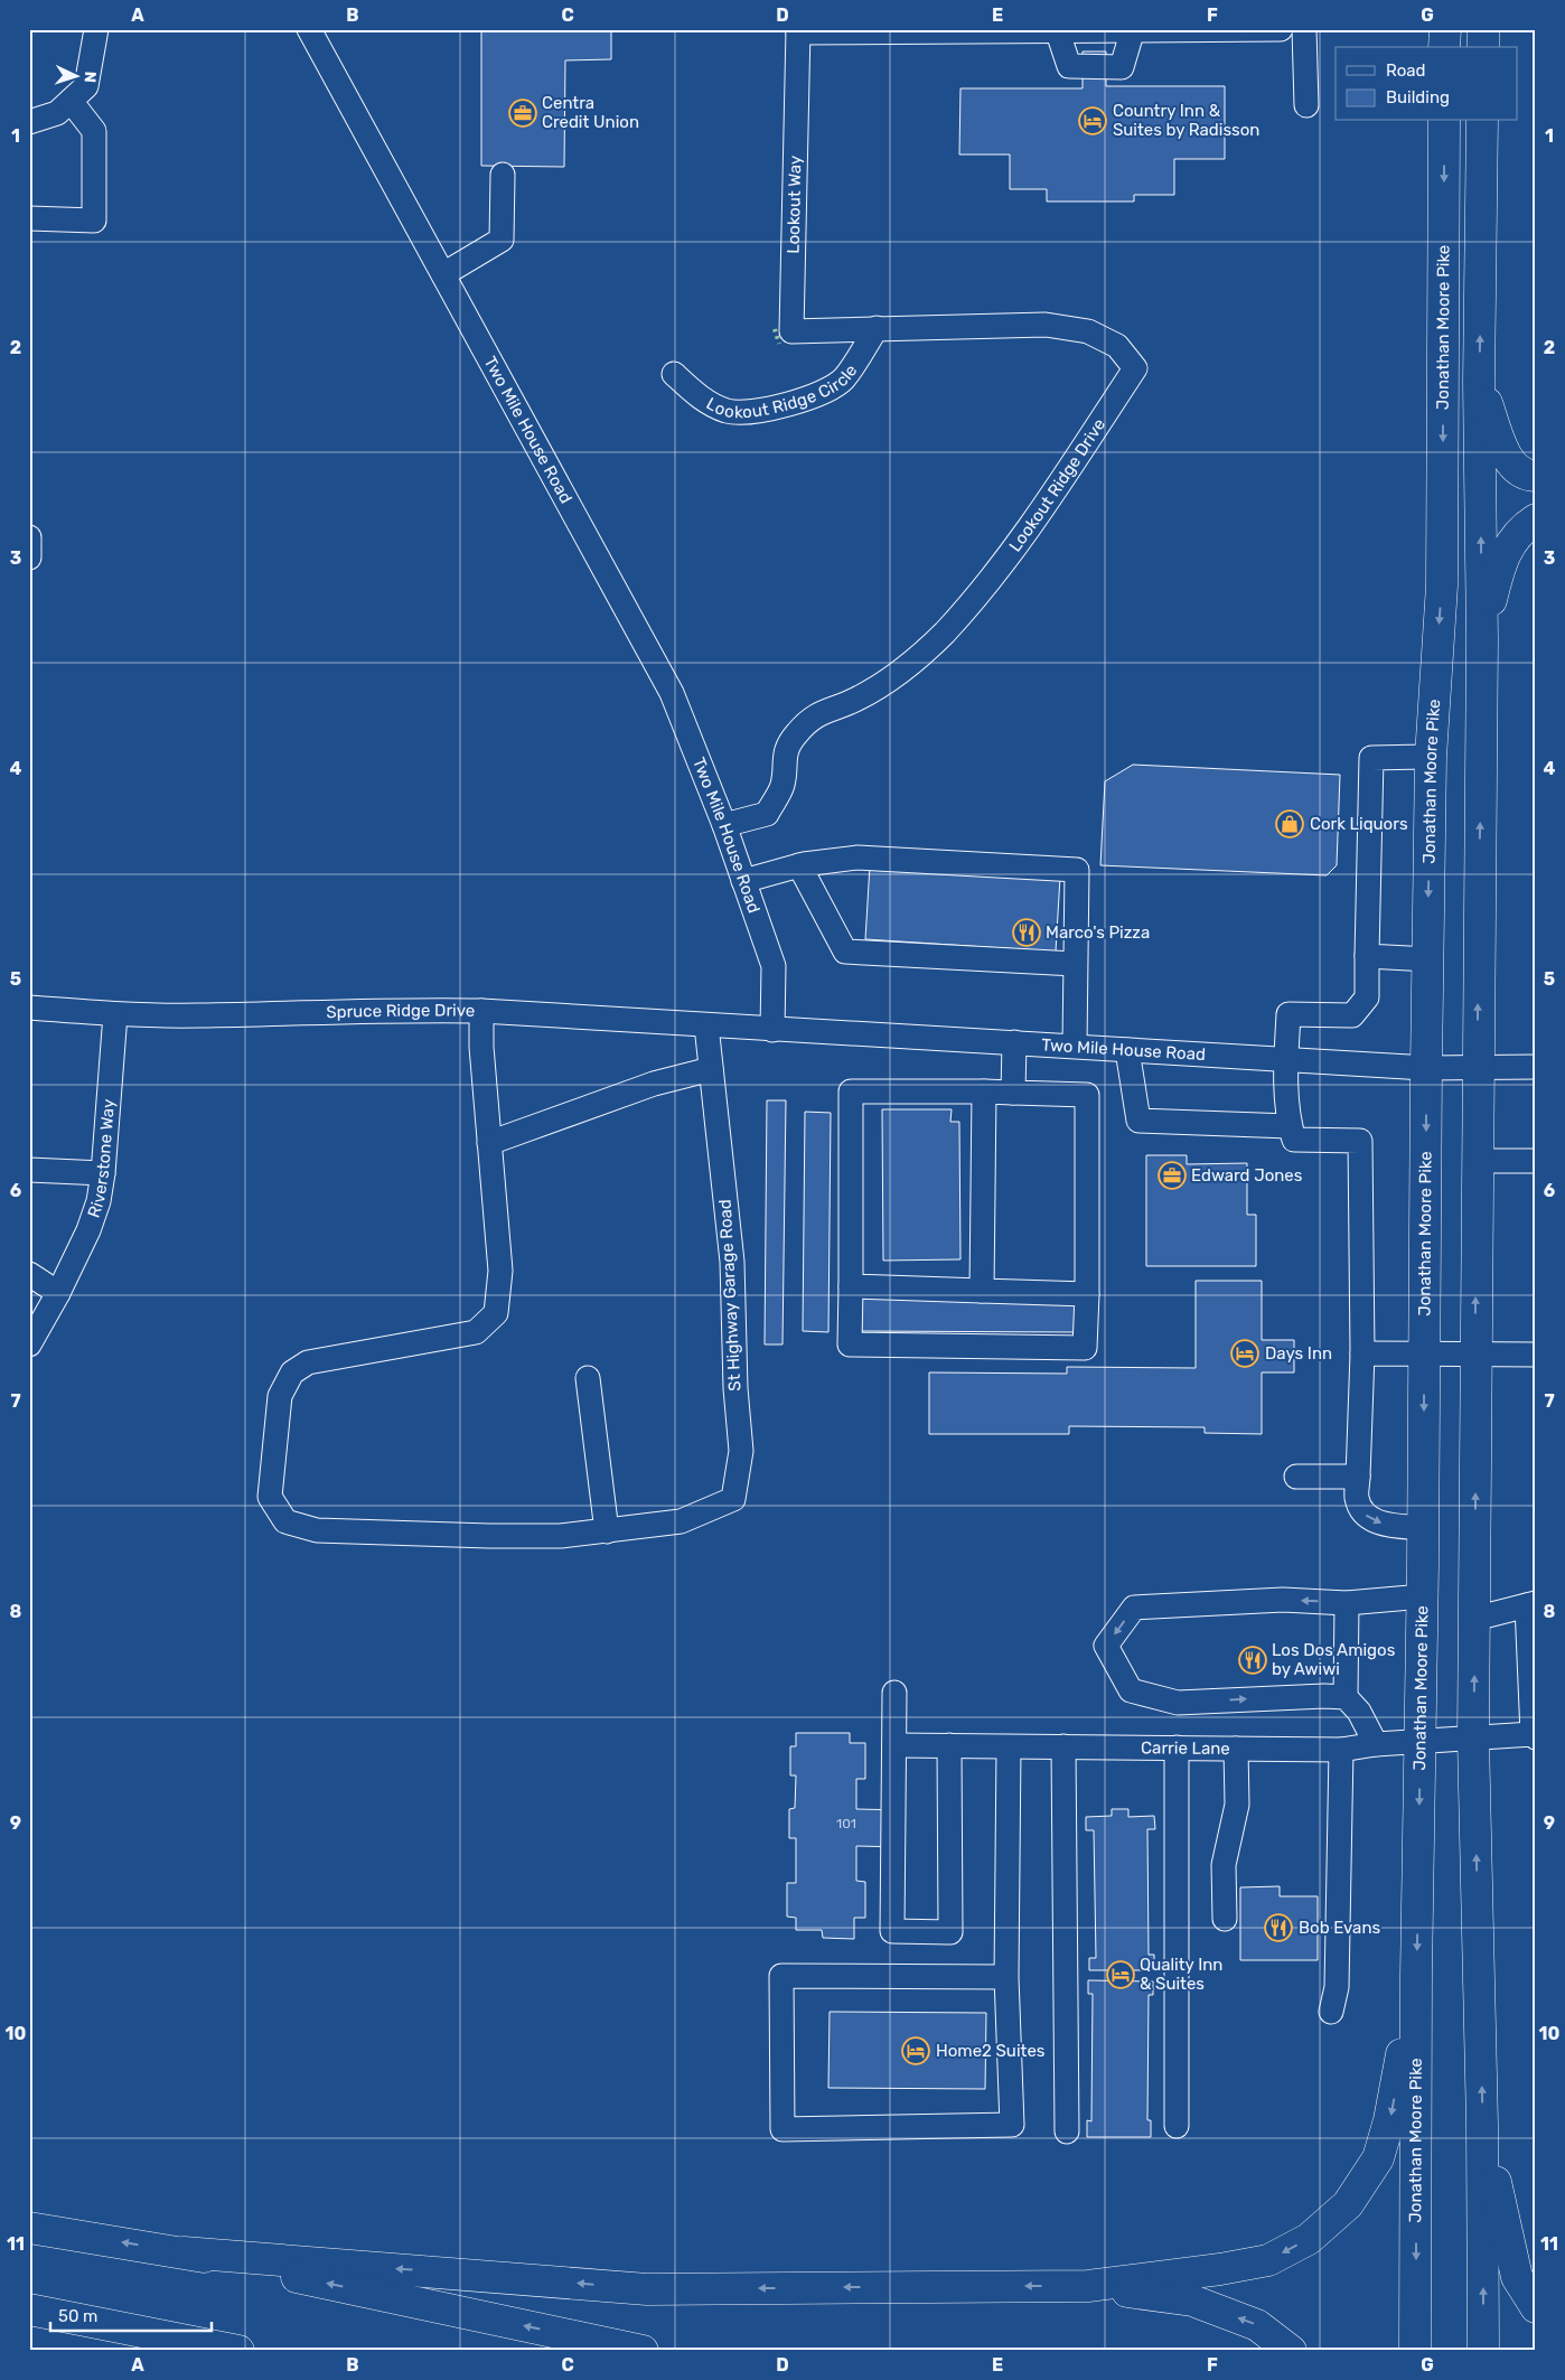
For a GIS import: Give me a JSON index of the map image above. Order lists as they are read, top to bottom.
{
  "streets": {
    "highway": ["Jonathan Moore Pike"],
    "street": [
      "Lookout Way",
      "Lookout Ridge Circle",
      "Two Mile House Road",
      "Lookout Ridge Drive",
      "Spruce Ridge Drive",
      "Riverstone Way",
      "St Highway Garage Road",
      "Carrie Lane"
    ]
  },
  "crossings": [
    ["Lookout Way", "Lookout Ridge Drive"],
    ["Jonathan Moore Pike", "Two Mile House Road"],
    ["Jonathan Moore Pike", "Carrie Lane"],
    ["Lookout Ridge Circle", "Lookout Ridge Drive"],
    ["Two Mile House Road", "Lookout Ridge Drive"],
    ["Two Mile House Road", "Spruce Ridge Drive"],
    ["Spruce Ridge Drive", "Riverstone Way"],
    ["Spruce Ridge Drive", "St Highway Garage Road"]
  ],
  "places": {
    "office": ["Centra Credit Union", "Edward Jones"],
    "hotel": [
      "Country Inn & Suites by Radisson",
      "Days Inn",
      "Quality Inn & Suites",
      "Home2 Suites"
    ],
    "shop": ["Cork Liquors"],
    "restaurant": ["Marco's Pizza", "Los Dos Amigos by Awiwi", "Bob Evans"]
  },
  "house_numbers": ["101"],
  "legend": ["Road", "Building"],
  "scale_bar": "50 m",
  "north": "right",
  "grid": {
    "columns": [
      "A",
      "B",
      "C",
      "D",
      "E",
      "F",
      "G"
    ],
    "rows": [
      "1",
      "2",
      "3",
      "4",
      "5",
      "6",
      "7",
      "8",
      "9",
      "10",
      "11"
    ]
  }
}
